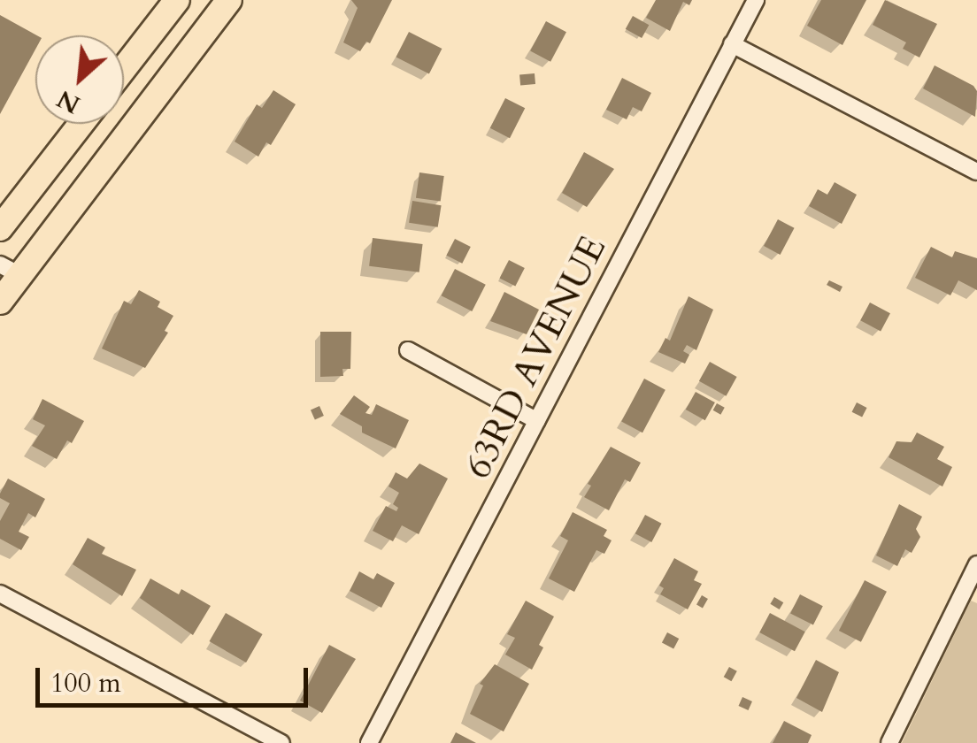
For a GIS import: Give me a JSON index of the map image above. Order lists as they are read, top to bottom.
{
  "streets": {
    "street": ["63RD AVENUE"]
  },
  "scale_bar": "100 m",
  "north": "bottom left"
}
